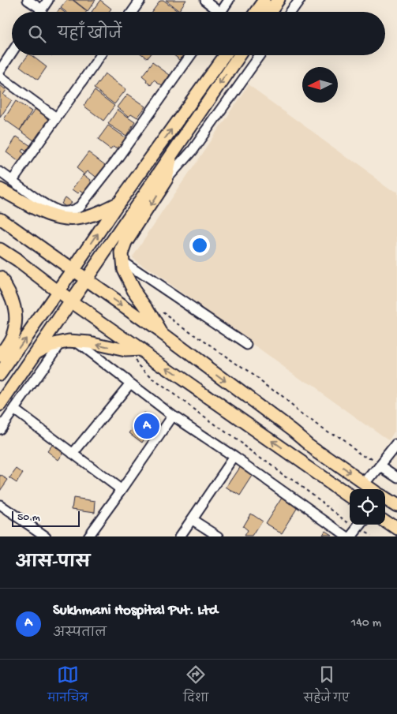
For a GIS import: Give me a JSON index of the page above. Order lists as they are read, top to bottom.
{
  "scale_bar": "50 m",
  "north": "left",
  "page": {
    "search": "यहाँ खोजें",
    "pins": "A",
    "scale": "50 m",
    "heading": "आस-पास",
    "list": [
      {
        "mark": "A",
        "name": "Sukhmani Hospital Pvt. Ltd",
        "note": "अस्पताल",
        "value": "140 m"
      }
    ],
    "nav": ["मानचित्र", "दिशा", "सहेजे गए"]
  }
}
